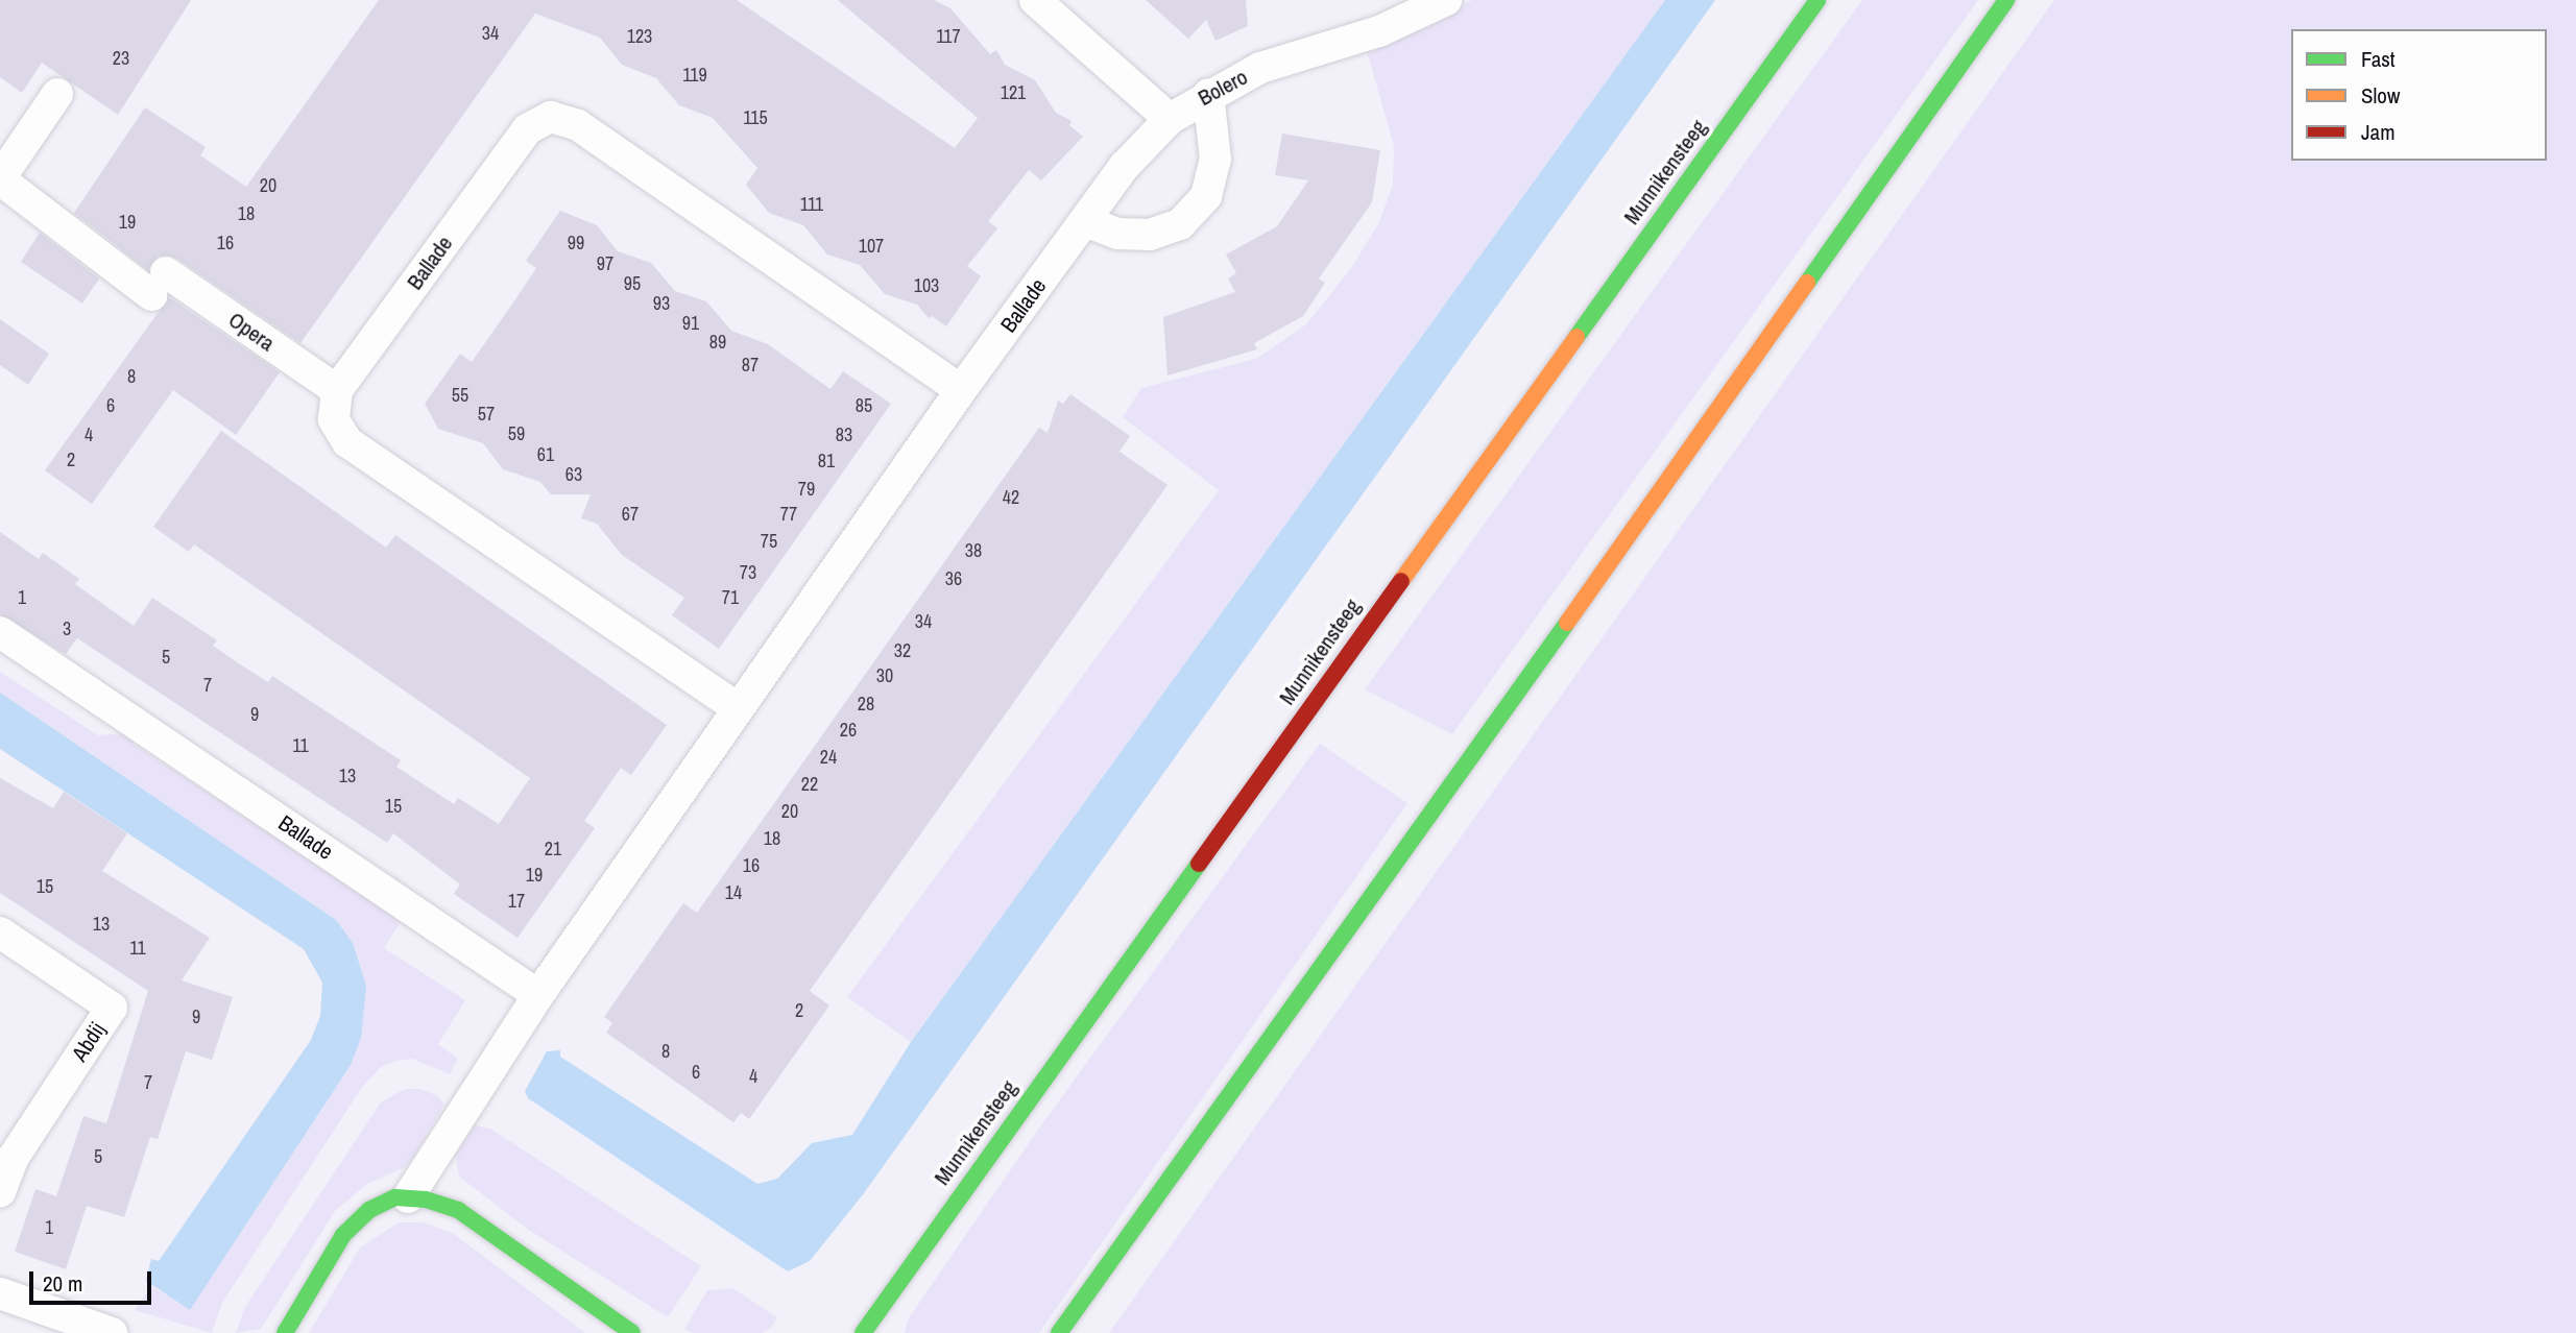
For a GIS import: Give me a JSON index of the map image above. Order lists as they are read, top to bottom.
{
  "streets": {
    "street": [
      "Bolero",
      "Munnikensteeg",
      "Ballade",
      "Opera",
      "Abdij"
    ]
  },
  "crossings": [
    ["Bolero", "Ballade"],
    ["Ballade", "Opera"]
  ],
  "house_numbers": [
    "34",
    "123",
    "117",
    "23",
    "119",
    "121",
    "115",
    "20",
    "111",
    "18",
    "19",
    "16",
    "99",
    "107",
    "97",
    "95",
    "103",
    "93",
    "91",
    "89",
    "87",
    "8",
    "55",
    "6",
    "85",
    "57",
    "59",
    "4",
    "83",
    "61",
    "2",
    "81",
    "63",
    "79",
    "42",
    "67",
    "77",
    "75",
    "38",
    "73",
    "36",
    "1",
    "71",
    "34",
    "3",
    "32",
    "5",
    "30",
    "7",
    "28",
    "9",
    "26",
    "11",
    "24",
    "13",
    "22",
    "15",
    "20",
    "18",
    "21",
    "16",
    "19",
    "15",
    "14",
    "17",
    "13",
    "11",
    "2",
    "9",
    "8",
    "6",
    "4",
    "7",
    "5",
    "1"
  ],
  "legend": ["Fast", "Slow", "Jam"],
  "scale_bar": "20 m"
}
